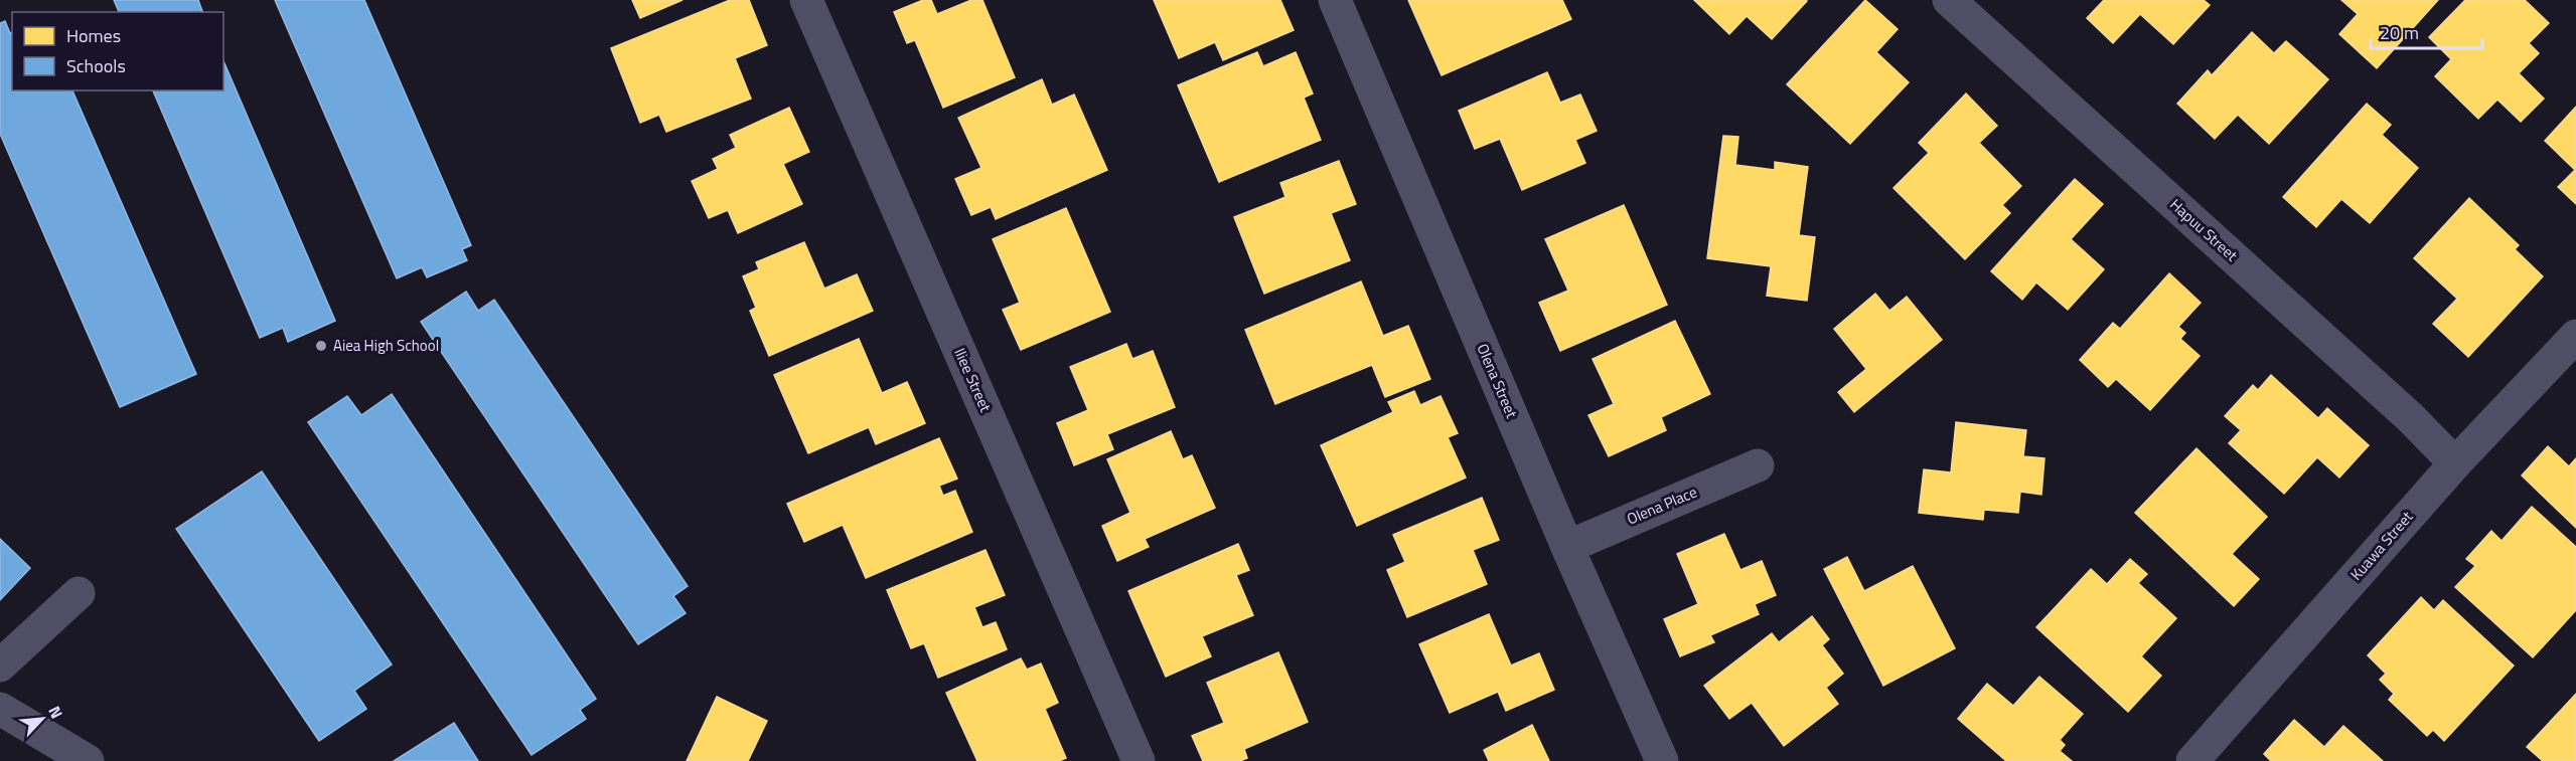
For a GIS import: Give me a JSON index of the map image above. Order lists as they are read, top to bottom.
{
  "streets": {
    "street": [
      "Hapuu Street",
      "Iliee Street",
      "Olena Street",
      "Olena Place",
      "Kuawa Street"
    ]
  },
  "crossings": [
    ["Hapuu Street", "Kuawa Street"],
    ["Olena Street", "Olena Place"]
  ],
  "places": ["Aiea High School"],
  "legend": ["Homes", "Schools"],
  "scale_bar": "20 m",
  "north": "top right"
}
